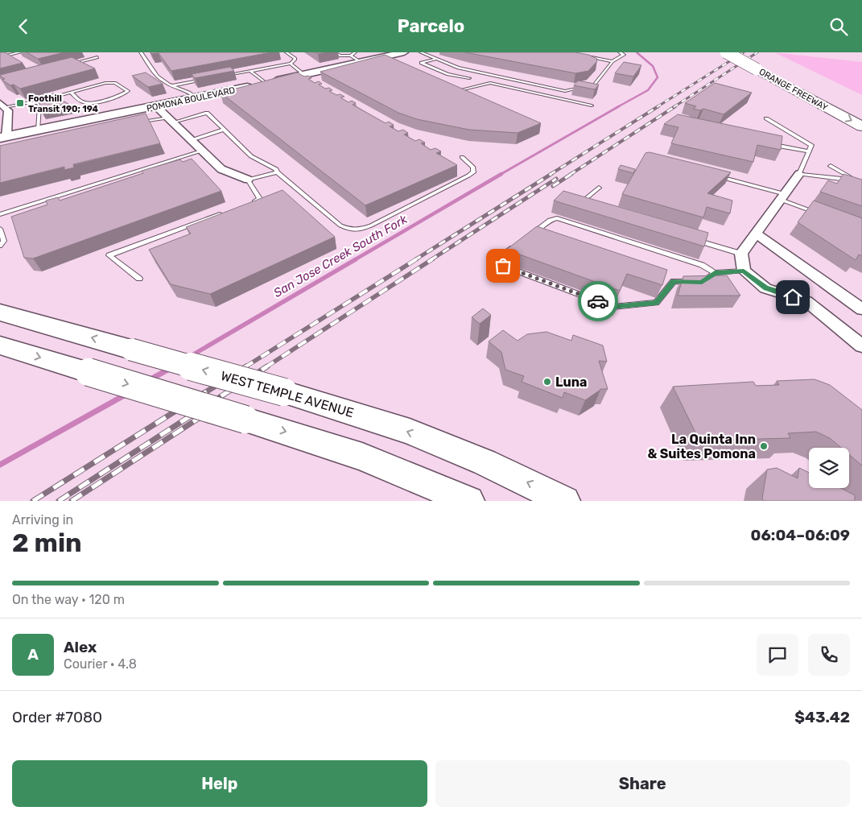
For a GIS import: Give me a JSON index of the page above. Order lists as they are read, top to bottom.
{
  "streets": {
    "highway": ["ORANGE FREEWAY"],
    "main road": ["WEST TEMPLE AVENUE"],
    "street": ["POMONA BOULEVARD"]
  },
  "one_way": ["ORANGE FREEWAY"],
  "water": ["San Jose Creek South Fork"],
  "places": {
    "transit": ["Foothill Transit 190; 194"],
    "other": ["Luna", "La Quinta Inn & Suites Pomona"]
  },
  "page": {
    "header": "Parcelo",
    "heading": ["2 min", "Arriving in", "06:04–06:09"],
    "panel": [
      "Alex",
      "Courier · 4.8",
      "Order #7080",
      "$43.42"
    ],
    "bar": "On the way · 120 m",
    "round": "A",
    "buttons": ["Help", "Share"]
  }
}
